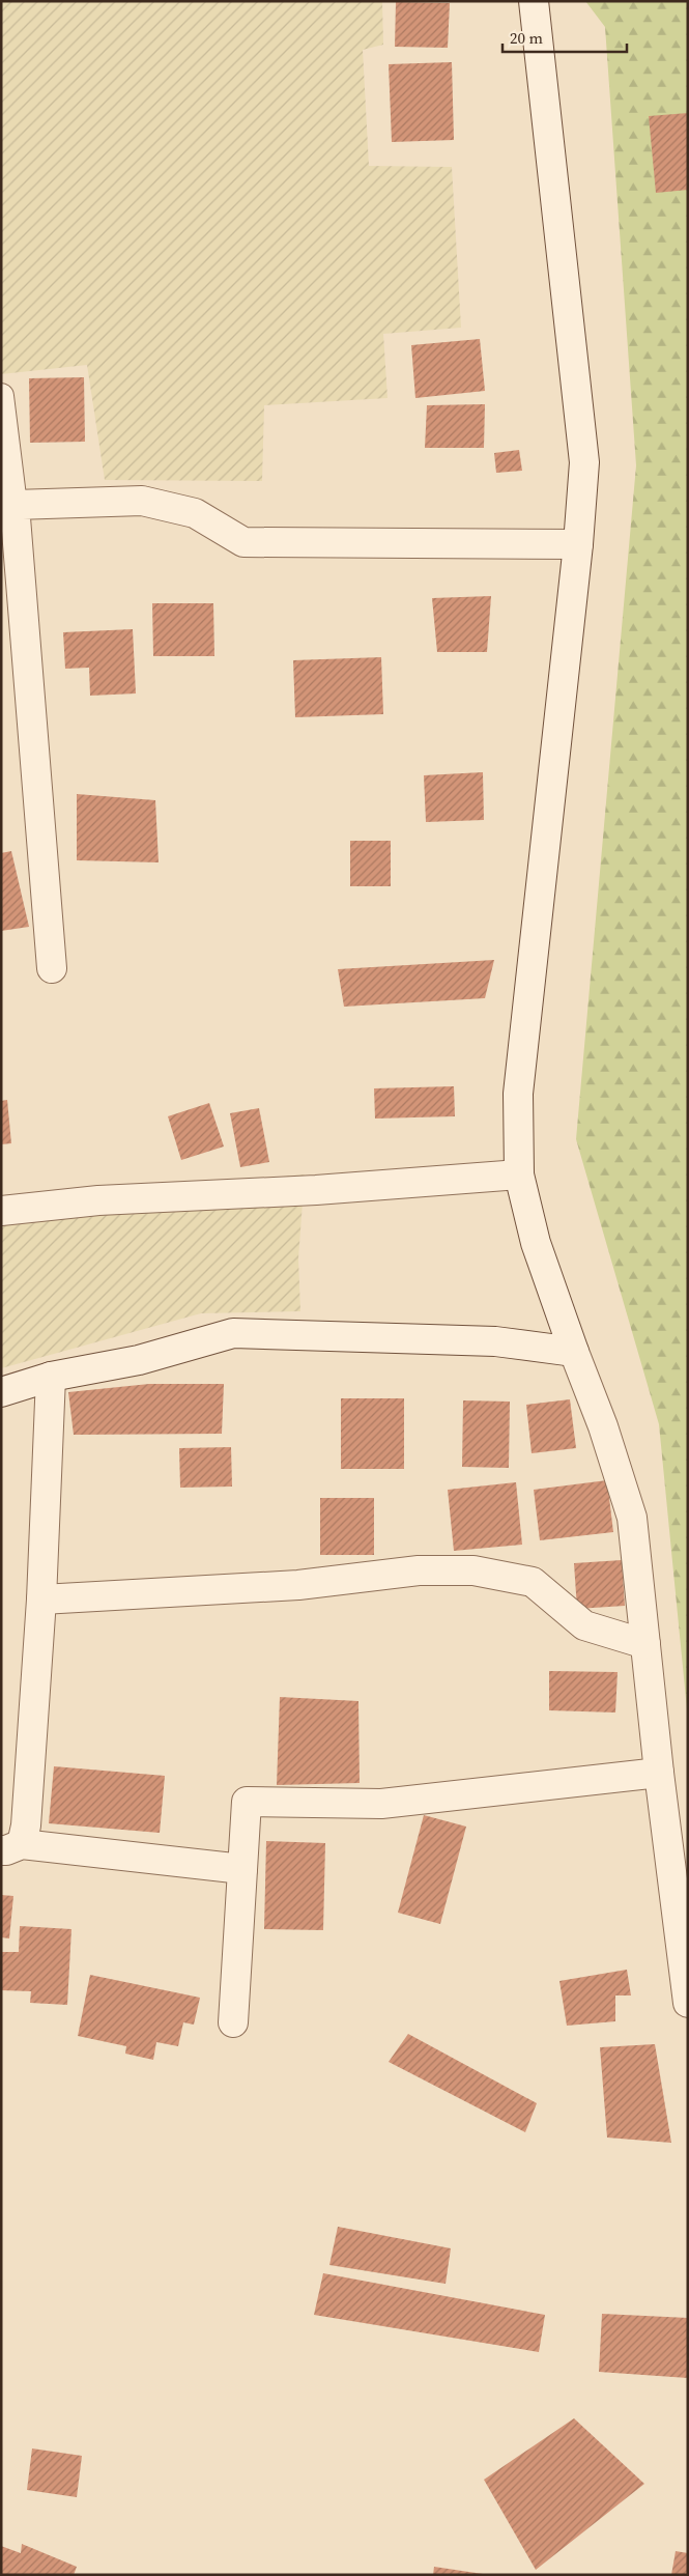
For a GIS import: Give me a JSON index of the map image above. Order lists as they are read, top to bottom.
{
  "scale_bar": "20 m"
}
